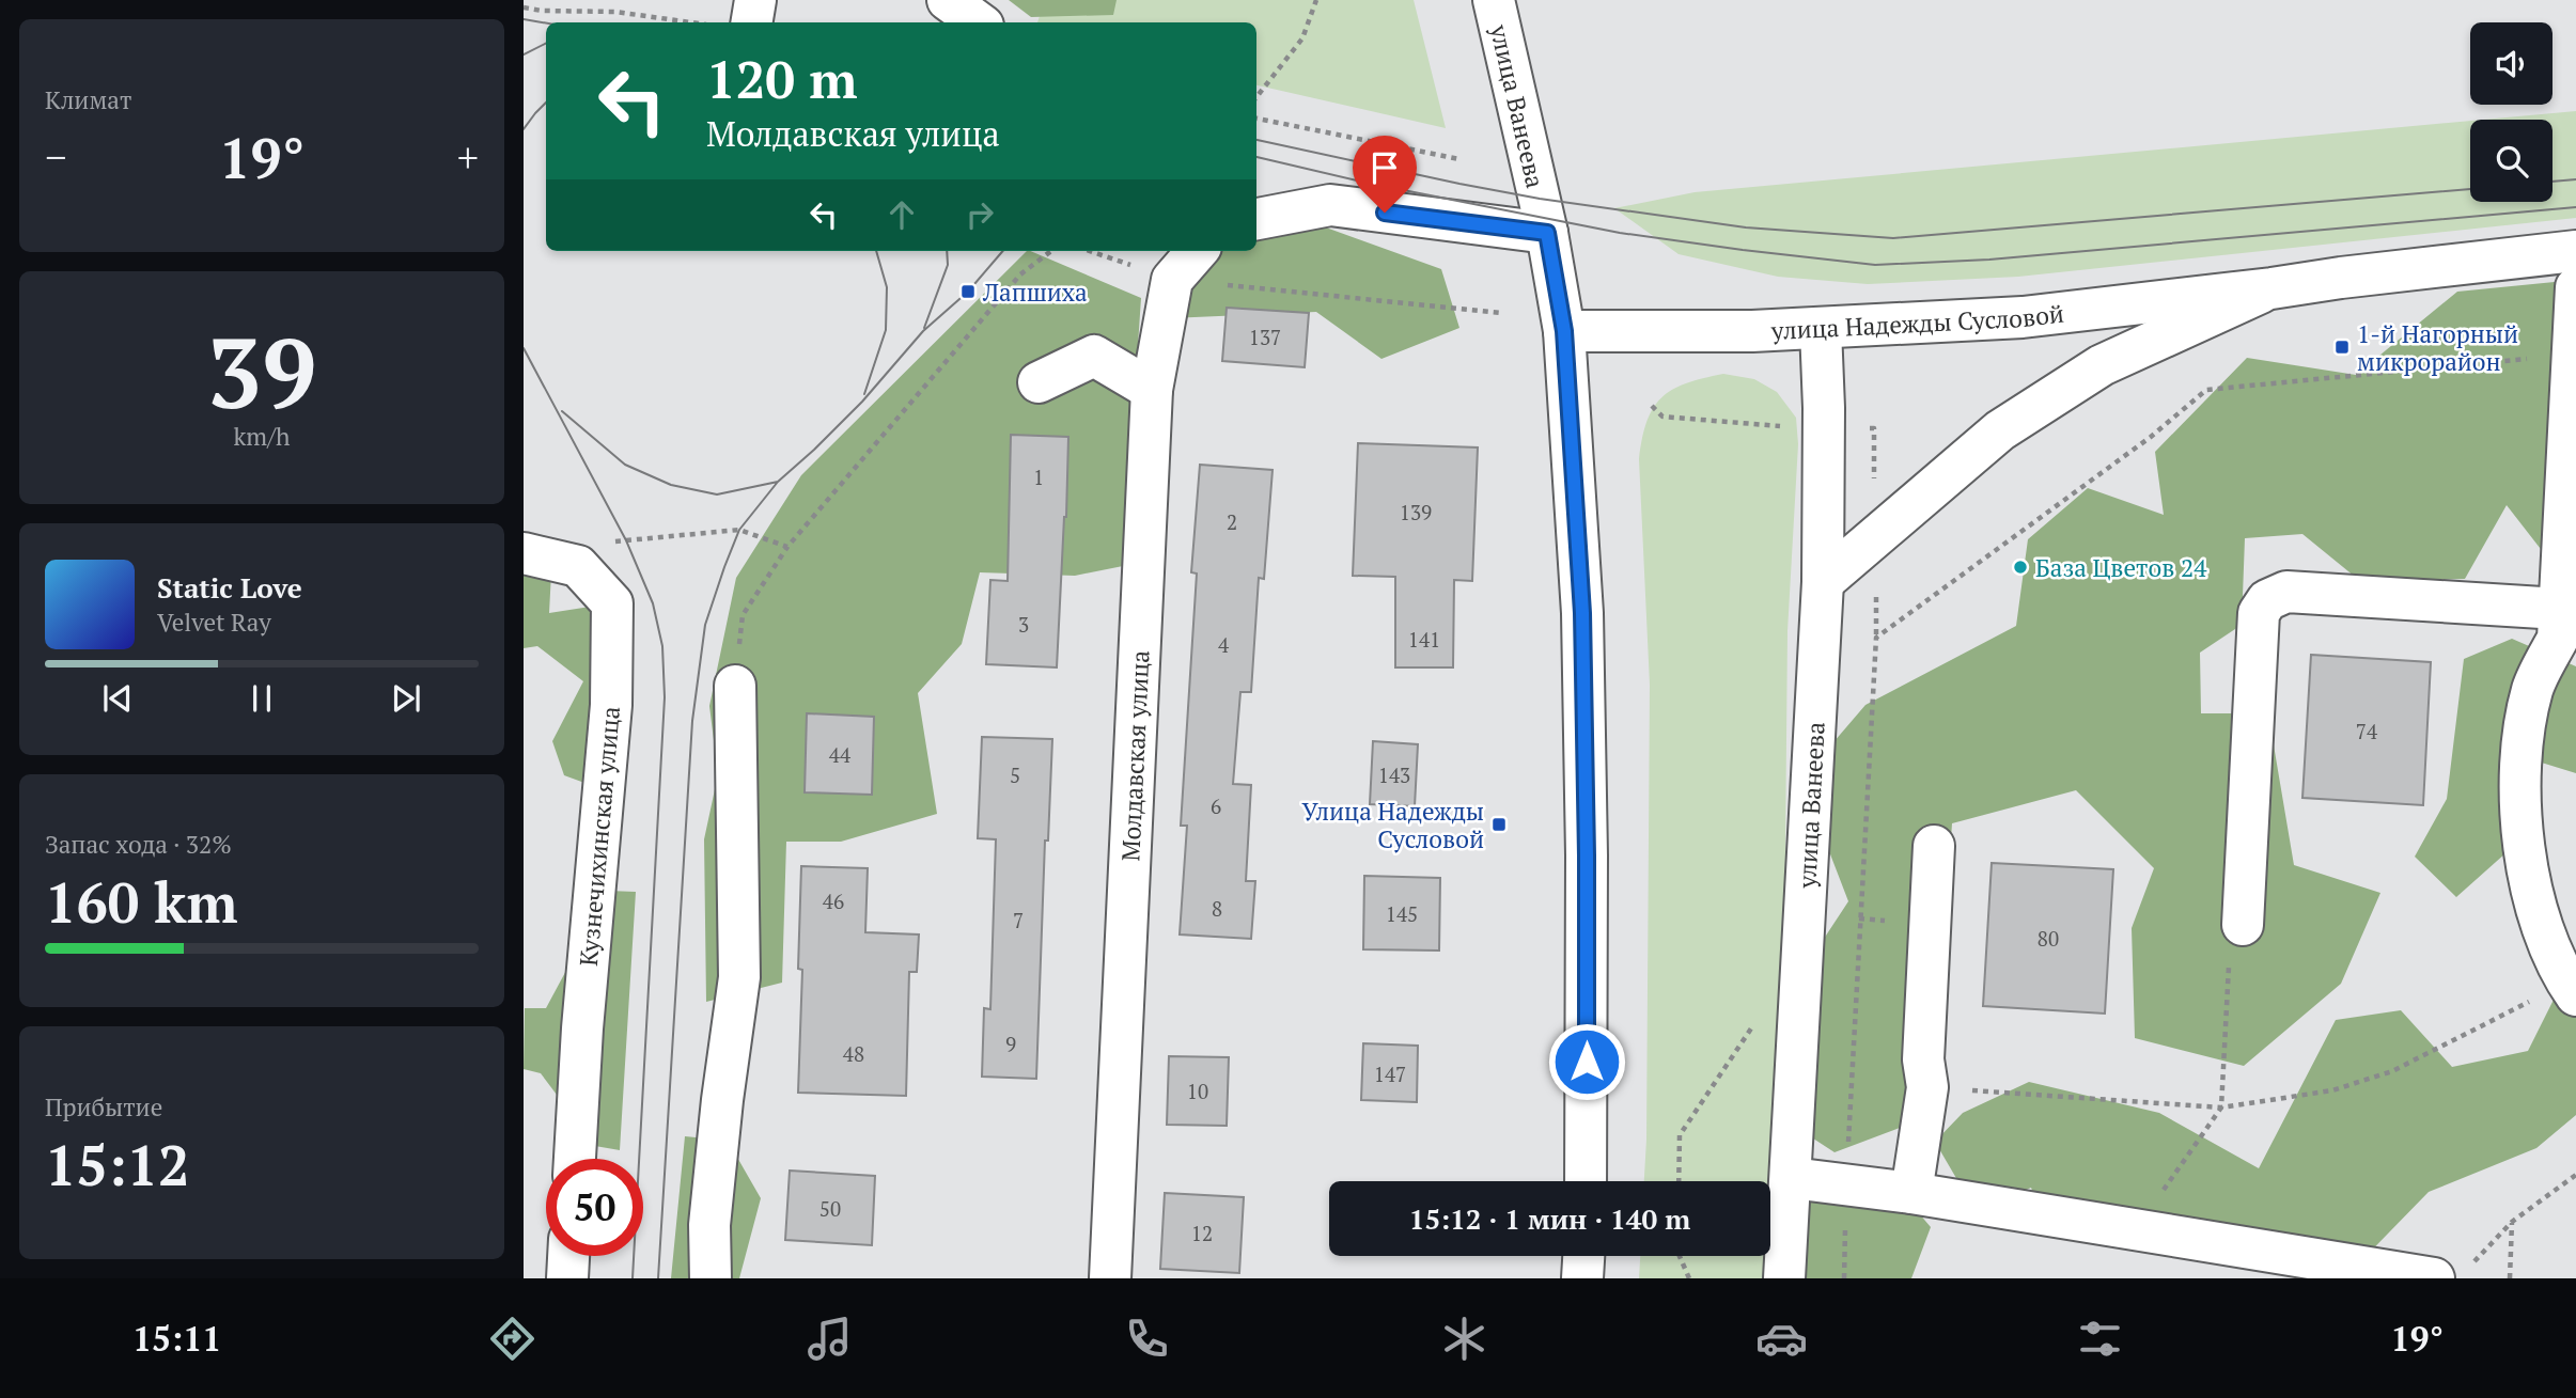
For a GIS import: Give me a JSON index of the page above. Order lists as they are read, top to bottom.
{
  "streets": {
    "street": [
      "улица Ванеева",
      "улица Надежды Сусловой",
      "Молдавская улица",
      "Кузнечихинская улица"
    ]
  },
  "crossings": [
    ["улица Ванеева", "улица Надежды Сусловой"]
  ],
  "places": {
    "transit": ["Лапшиха", "1-й Нагорный микрорайон", "Улица Надежды Сусловой"],
    "other": ["База Цветов 24"]
  },
  "house_numbers": [
    "137",
    "1",
    "139",
    "2",
    "3",
    "141",
    "4",
    "74",
    "44",
    "5",
    "143",
    "6",
    "46",
    "8",
    "145",
    "7",
    "80",
    "9",
    "48",
    "147",
    "10",
    "50",
    "12"
  ],
  "page": {
    "tile": [
      "Климат",
      ["39", "km/h"],
      ["Запас хода · 32%", "160 km"],
      ["Прибытие", "15:12"]
    ],
    "turn": ["120 m", "Молдавская улица"],
    "heat": ["−", "19°", "+"],
    "song": ["Static Love", "Velvet Ray"],
    "limit": "50",
    "trip": "15:12 · 1 мин · 140 m",
    "tabs": ["15:11", "19°"]
  }
}
